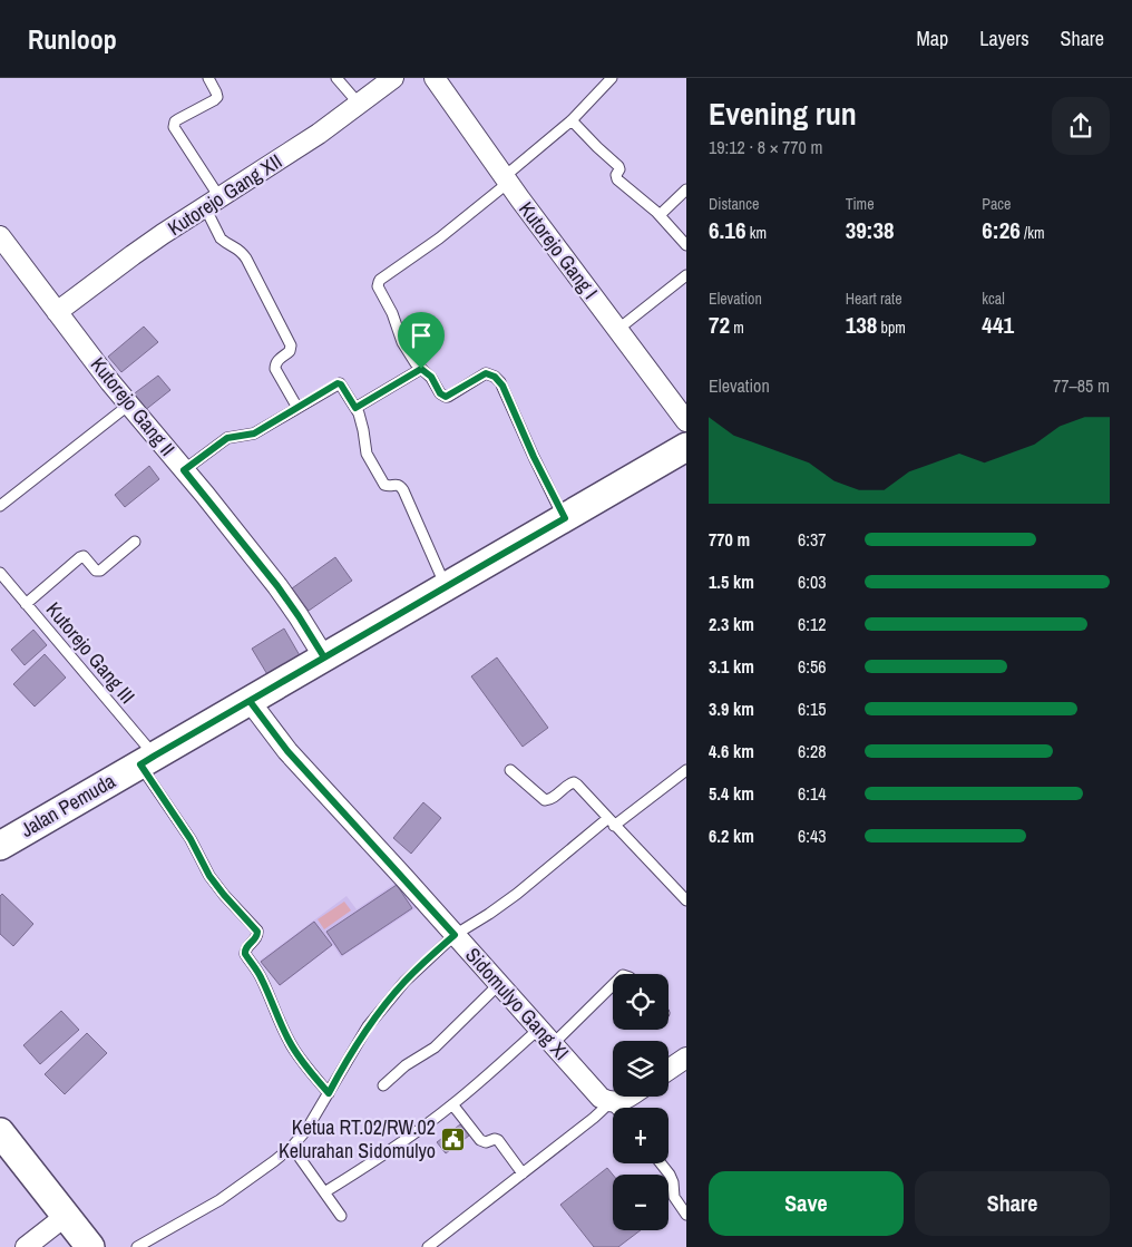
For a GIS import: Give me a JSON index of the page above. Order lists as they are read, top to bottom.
{
  "streets": {
    "main road": ["Jalan Pemuda"],
    "street": [
      "Kutorejo Gang XII",
      "Kutorejo Gang I",
      "Kutorejo Gang II",
      "Sidomulyo Gang XI"
    ],
    "lane": ["Kutorejo Gang III"]
  },
  "crossings": [
    ["Kutorejo Gang XII", "Kutorejo Gang II"],
    ["Kutorejo Gang II", "Jalan Pemuda"],
    ["Kutorejo Gang III", "Jalan Pemuda"],
    ["Jalan Pemuda", "Sidomulyo Gang XI"]
  ],
  "places": {
    "public building": ["Ketua RT.02/RW.02 Kelurahan Sidomulyo"]
  },
  "page": {
    "header": "Runloop",
    "nav": ["Map", "Layers", "Share"],
    "heading": ["Evening run", "19:12 · 8 × 770 m"],
    "stats": [
      ["Distance", "6.16 km"],
      ["Time", "39:38"],
      ["Pace", "6:26 /km"],
      ["Elevation", "72 m"],
      ["Heart rate", "138 bpm"],
      ["kcal", "441"]
    ],
    "chart": ["Elevation", "77–85 m"],
    "list": [
      {
        "name": "770 m",
        "note": "6:37"
      },
      {
        "name": "1.5 km",
        "note": "6:03"
      },
      {
        "name": "2.3 km",
        "note": "6:12"
      },
      {
        "name": "3.1 km",
        "note": "6:56"
      },
      {
        "name": "3.9 km",
        "note": "6:15"
      },
      {
        "name": "4.6 km",
        "note": "6:28"
      },
      {
        "name": "5.4 km",
        "note": "6:14"
      },
      {
        "name": "6.2 km",
        "note": "6:43"
      }
    ],
    "map_buttons": ["+", "−"],
    "buttons": ["Save", "Share"]
  }
}
